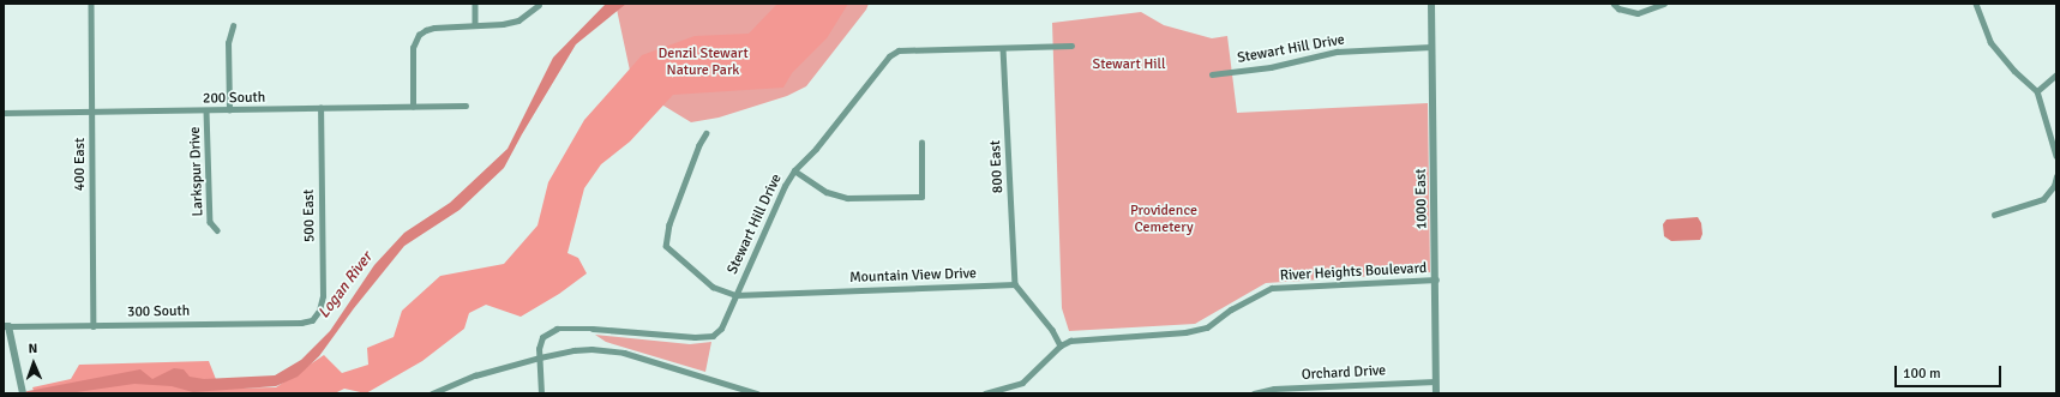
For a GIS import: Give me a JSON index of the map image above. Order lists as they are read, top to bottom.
{
  "streets": {
    "street": [
      "Stewart Hill Drive",
      "200 South",
      "400 East",
      "800 East",
      "Larkspur Drive",
      "1000 East",
      "500 East",
      "River Heights Boulevard",
      "Mountain View Drive",
      "300 South",
      "Orchard Drive"
    ]
  },
  "crossings": [
    ["Stewart Hill Drive", "800 East"],
    ["Stewart Hill Drive", "1000 East"],
    ["Stewart Hill Drive", "Mountain View Drive"],
    ["200 South", "400 East"],
    ["200 South", "Larkspur Drive"],
    ["200 South", "500 East"],
    ["400 East", "300 South"],
    ["800 East", "Mountain View Drive"],
    ["1000 East", "River Heights Boulevard"],
    ["1000 East", "Orchard Drive"],
    ["500 East", "300 South"]
  ],
  "water": ["Logan River"],
  "parks": ["Denzil Stewart Nature Park", "Stewart Hill", "Providence Cemetery"],
  "scale_bar": "100 m",
  "north": "top"
}
